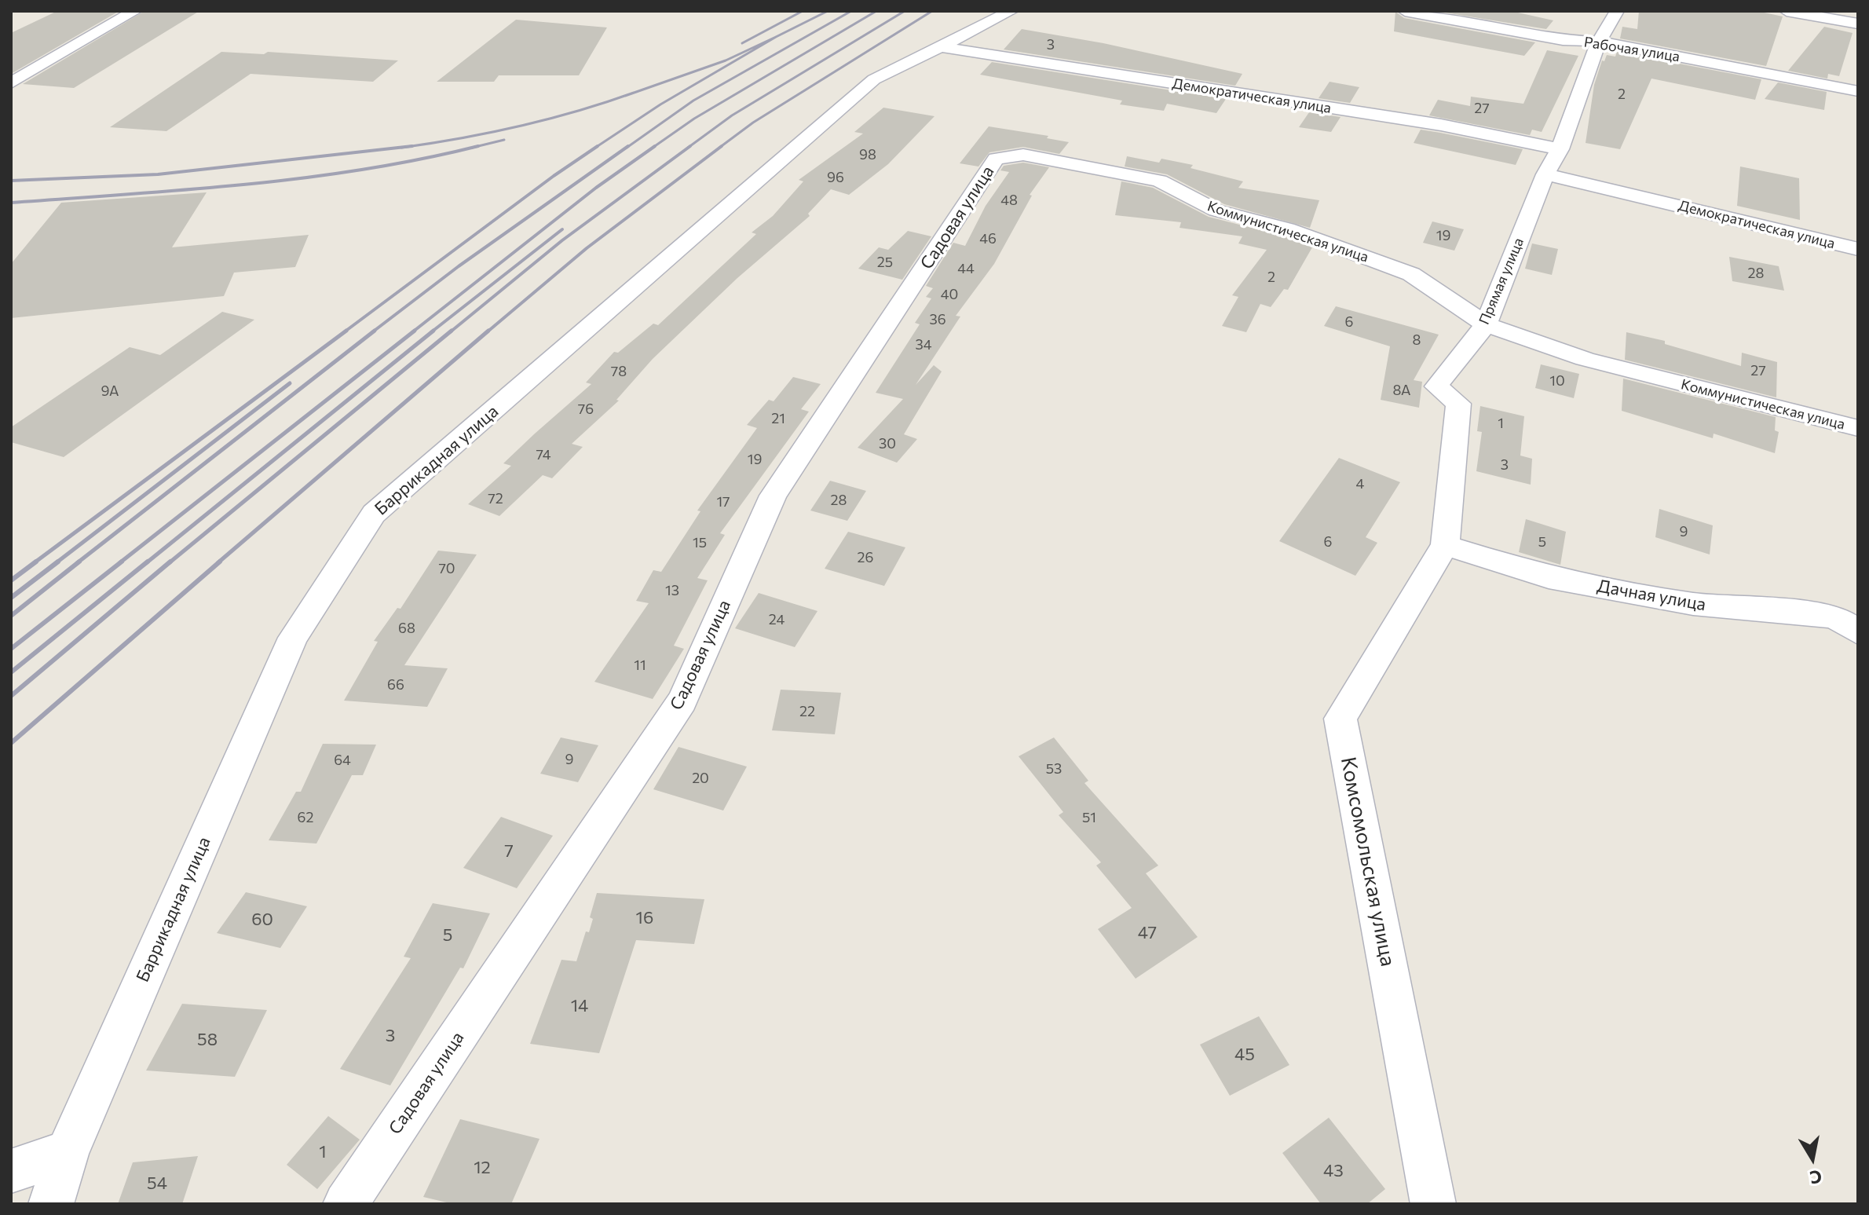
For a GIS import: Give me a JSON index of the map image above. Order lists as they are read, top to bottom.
{
  "streets": {
    "street": [
      "Рабочая улица",
      "Демократическая улица",
      "Садовая улица",
      "Коммунистическая улица",
      "Прямая улица",
      "Баррикадная улица",
      "Дачная улица",
      "Комсомольская улица"
    ]
  },
  "crossings": [
    ["Рабочая улица", "Прямая улица"],
    ["Демократическая улица", "Прямая улица"],
    ["Демократическая улица", "Баррикадная улица"],
    ["Садовая улица", "Коммунистическая улица"],
    ["Коммунистическая улица", "Прямая улица"],
    ["Прямая улица", "Дачная улица"],
    ["Прямая улица", "Комсомольская улица"],
    ["Дачная улица", "Комсомольская улица"]
  ],
  "house_numbers": [
    "3",
    "2",
    "27",
    "98",
    "96",
    "48",
    "19",
    "46",
    "25",
    "44",
    "28",
    "2",
    "40",
    "36",
    "6",
    "8",
    "34",
    "27",
    "78",
    "10",
    "8А",
    "9А",
    "76",
    "21",
    "1",
    "30",
    "74",
    "19",
    "3",
    "4",
    "72",
    "28",
    "17",
    "9",
    "6",
    "5",
    "15",
    "26",
    "70",
    "13",
    "24",
    "68",
    "11",
    "66",
    "22",
    "9",
    "64",
    "53",
    "20",
    "62",
    "51",
    "7",
    "16",
    "60",
    "47",
    "5",
    "14",
    "3",
    "58",
    "45",
    "1",
    "12",
    "43",
    "54"
  ],
  "north": "bottom"
}
